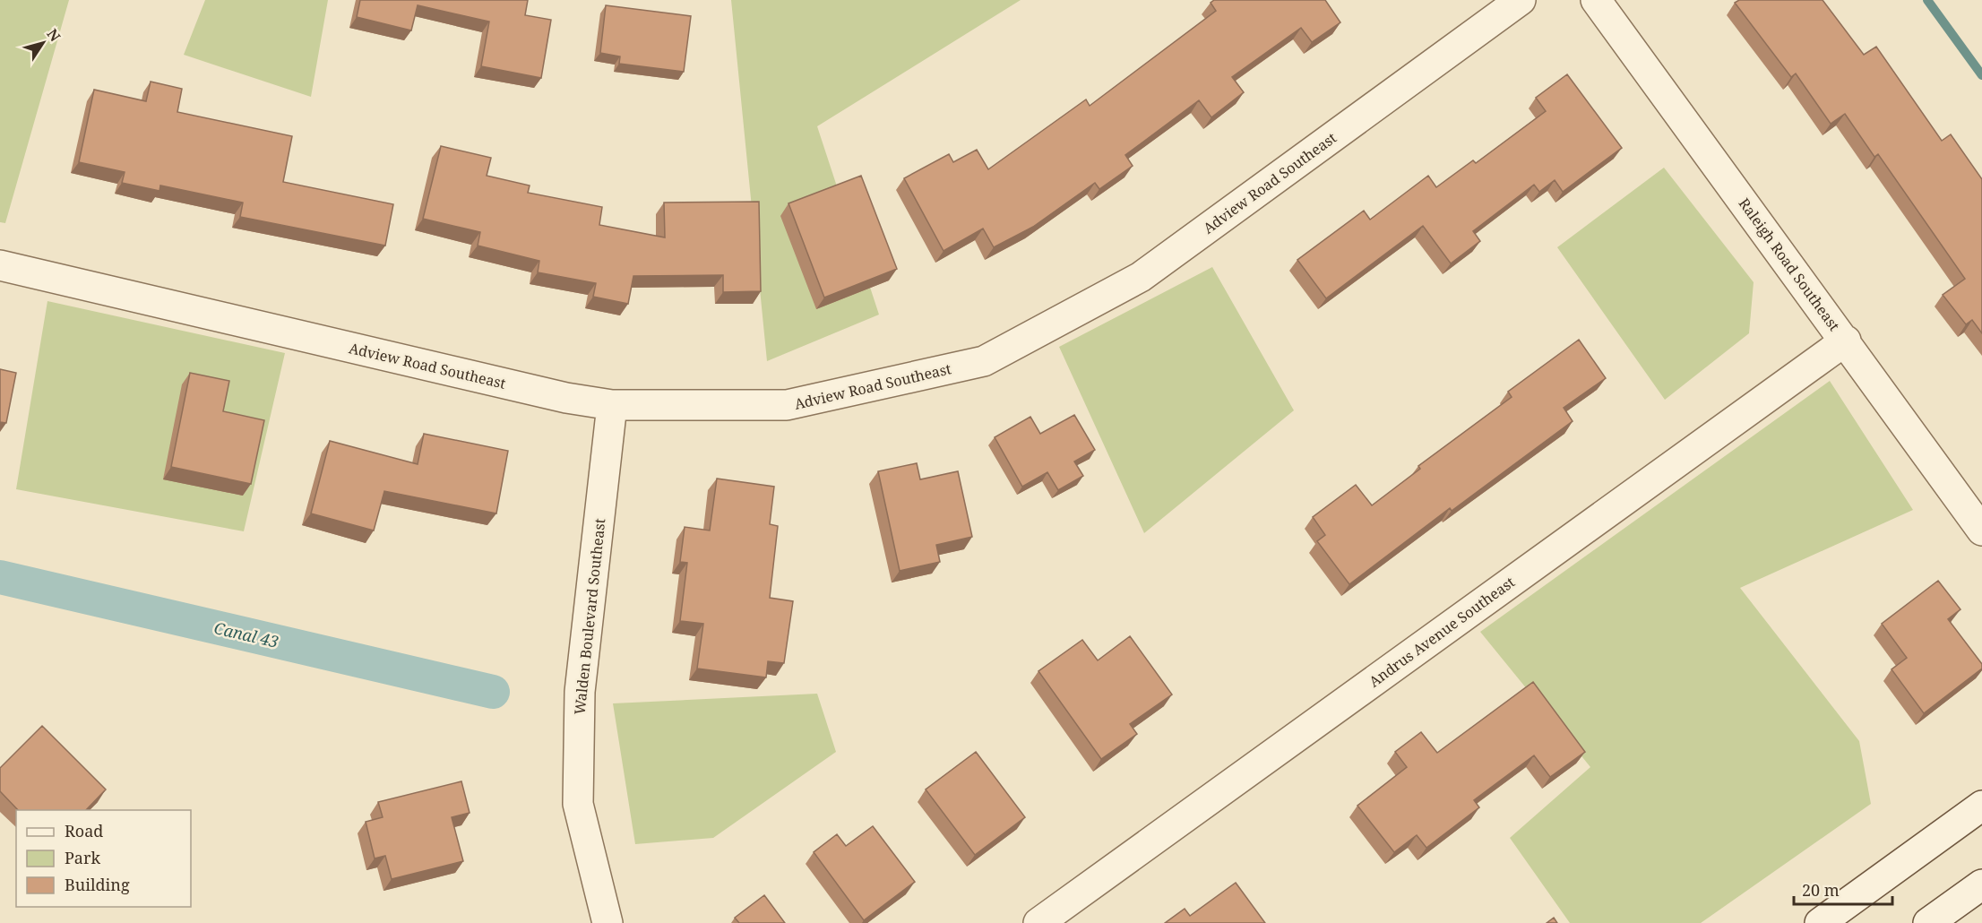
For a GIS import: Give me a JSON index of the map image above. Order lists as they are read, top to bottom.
{
  "streets": {
    "street": [
      "Adview Road Southeast",
      "Raleigh Road Southeast",
      "Walden Boulevard Southeast",
      "Andrus Avenue Southeast"
    ]
  },
  "crossings": [
    ["Adview Road Southeast", "Walden Boulevard Southeast"],
    ["Raleigh Road Southeast", "Andrus Avenue Southeast"]
  ],
  "water": ["Canal 43"],
  "legend": ["Road", "Park", "Building"],
  "scale_bar": "20 m",
  "north": "top right"
}
